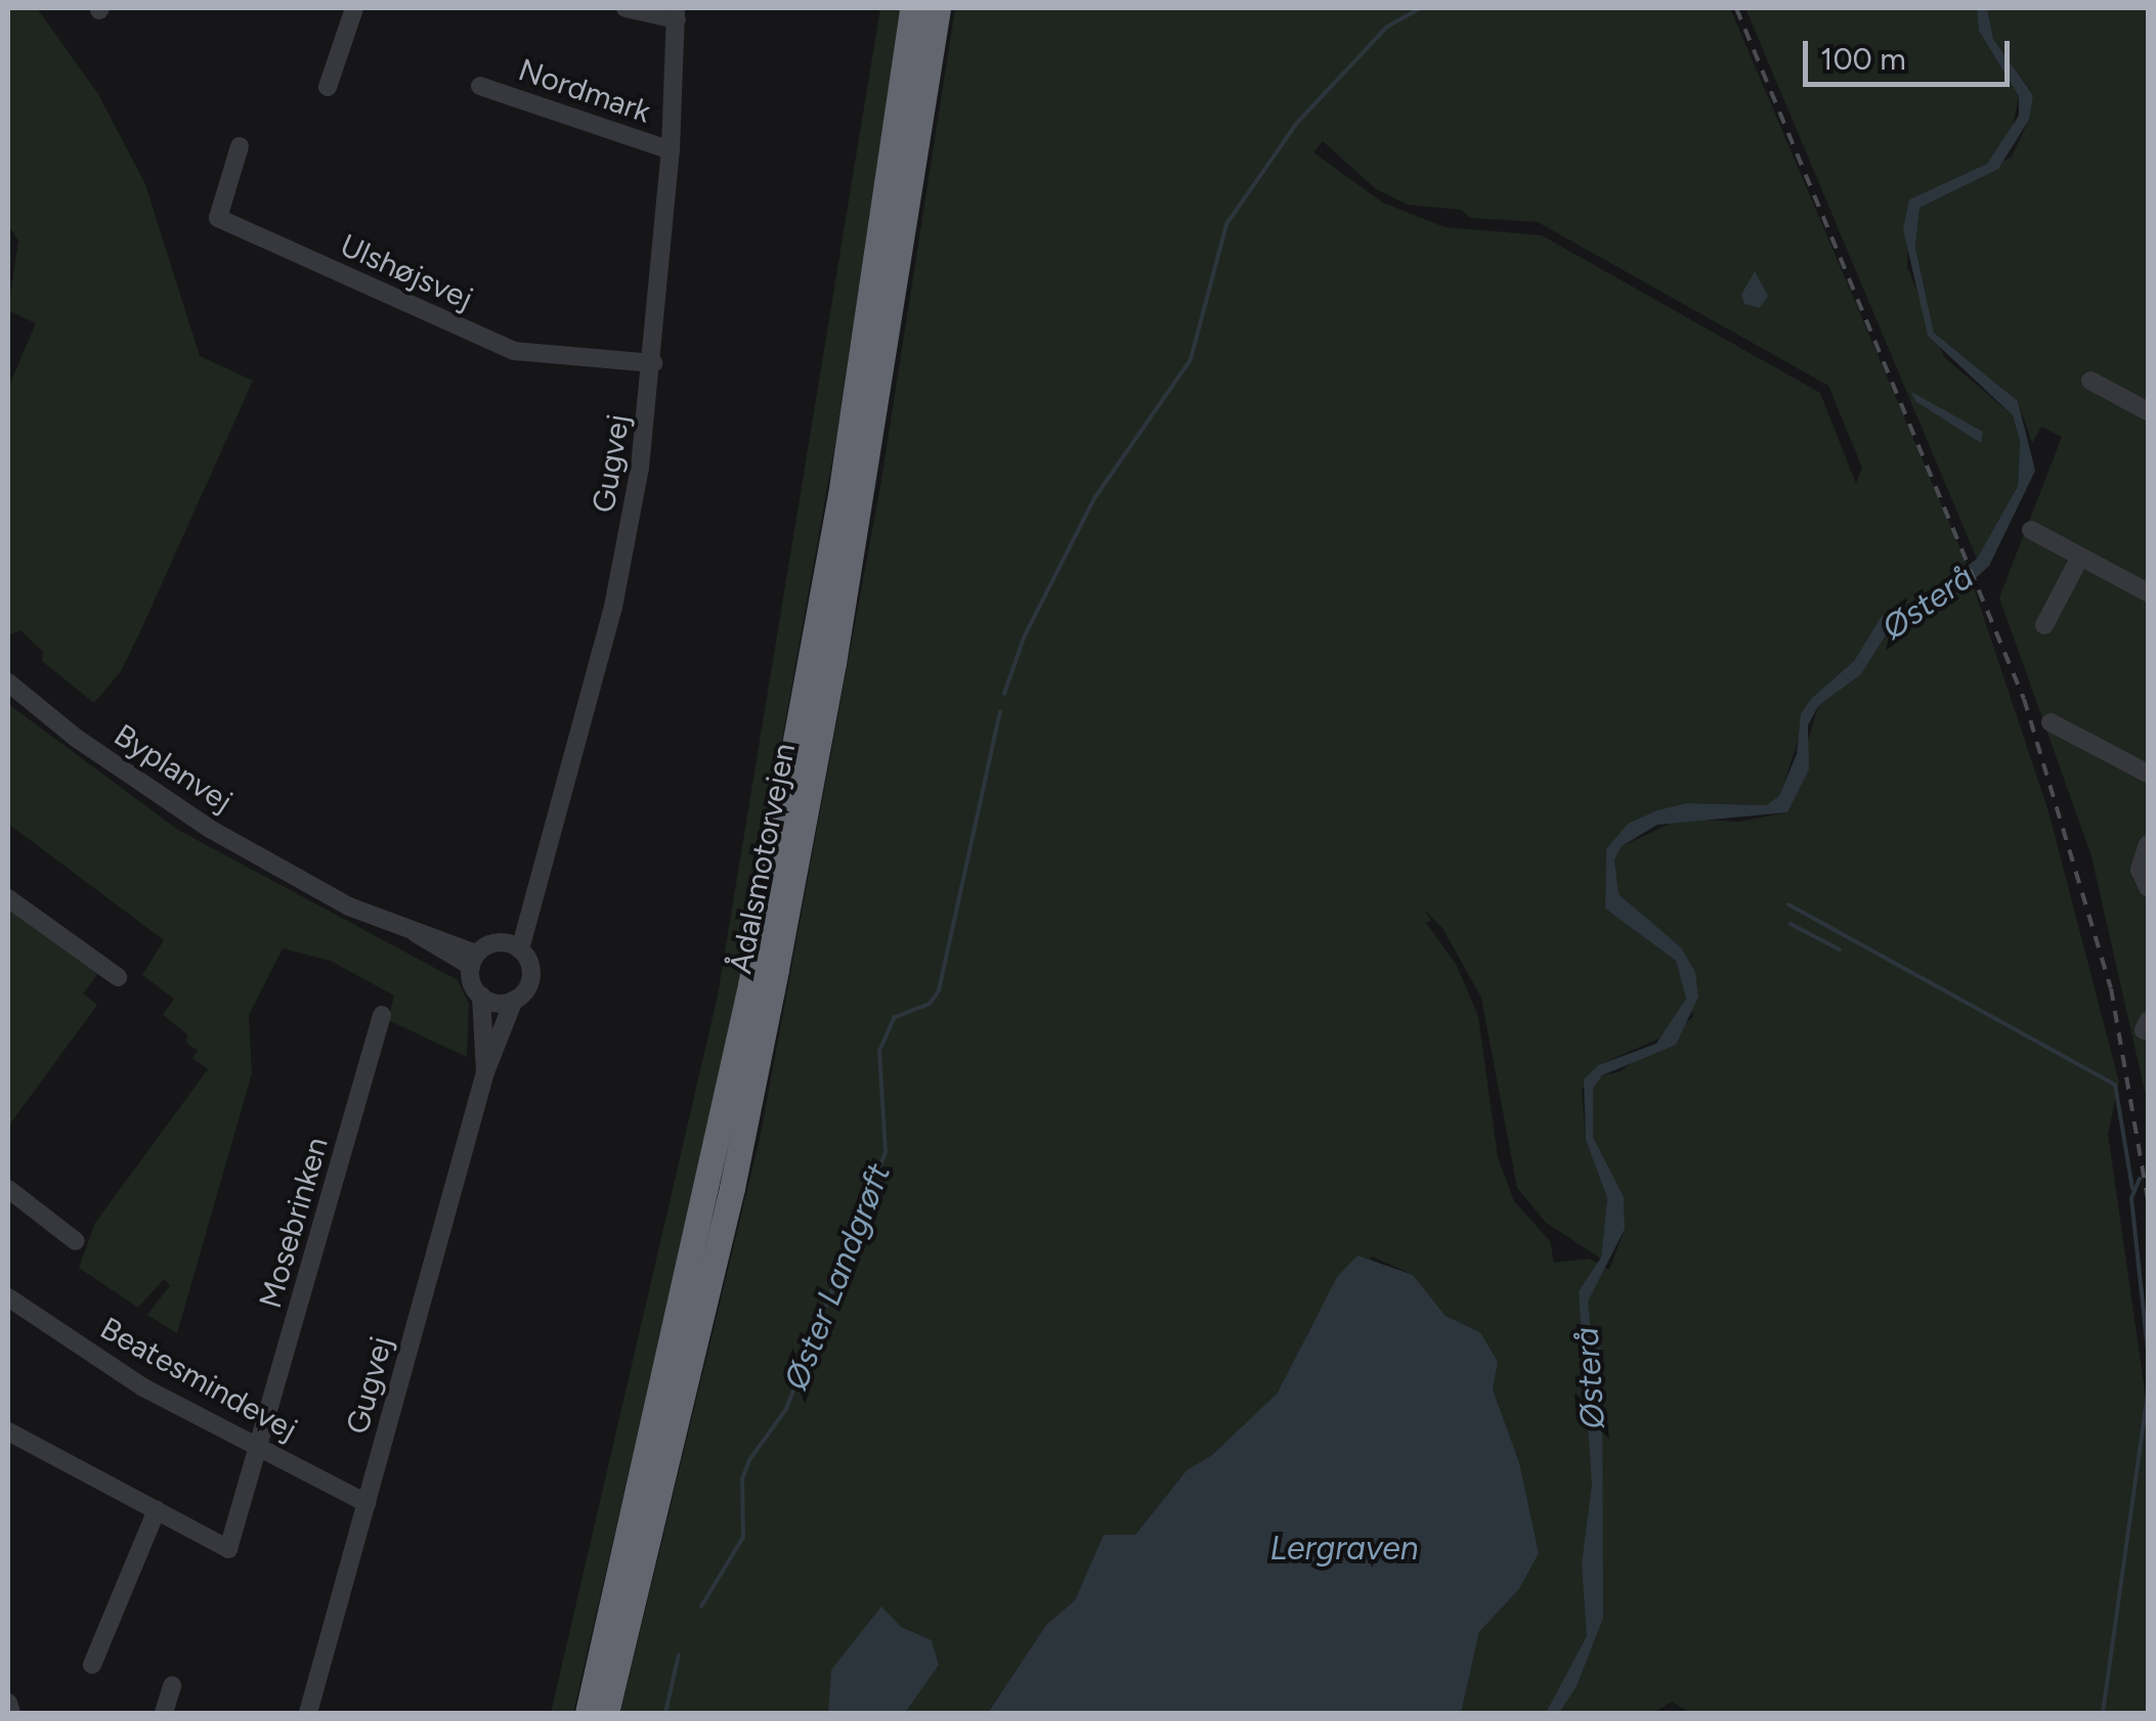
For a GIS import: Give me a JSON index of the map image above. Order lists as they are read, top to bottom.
{
  "streets": {
    "highway": ["Ådalsmotorvejen"],
    "street": [
      "Nordmark",
      "Ulshøjsvej",
      "Gugvej",
      "Byplanvej",
      "Mosebrinken",
      "Beatesmindevej"
    ]
  },
  "crossings": [
    ["Nordmark", "Gugvej"],
    ["Ulshøjsvej", "Gugvej"],
    ["Gugvej", "Byplanvej"],
    ["Gugvej", "Beatesmindevej"],
    ["Mosebrinken", "Beatesmindevej"]
  ],
  "water": ["Østerå", "Øster Landgrøft", "Lergraven"],
  "scale_bar": "100 m"
}
